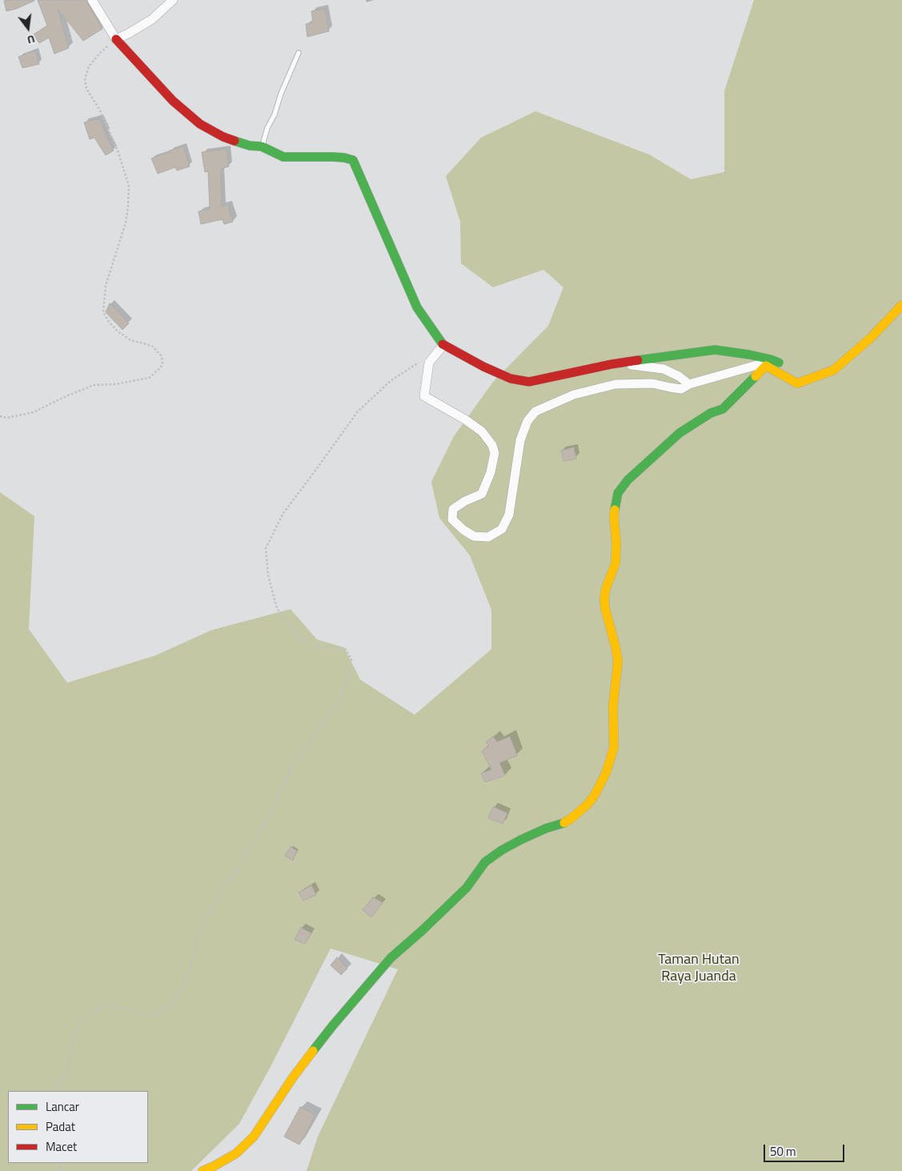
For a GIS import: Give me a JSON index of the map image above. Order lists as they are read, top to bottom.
{
  "parks": ["Taman Hutan Raya Juanda"],
  "legend": ["Lancar", "Padat", "Macet"],
  "scale_bar": "50 m",
  "north": "bottom"
}
